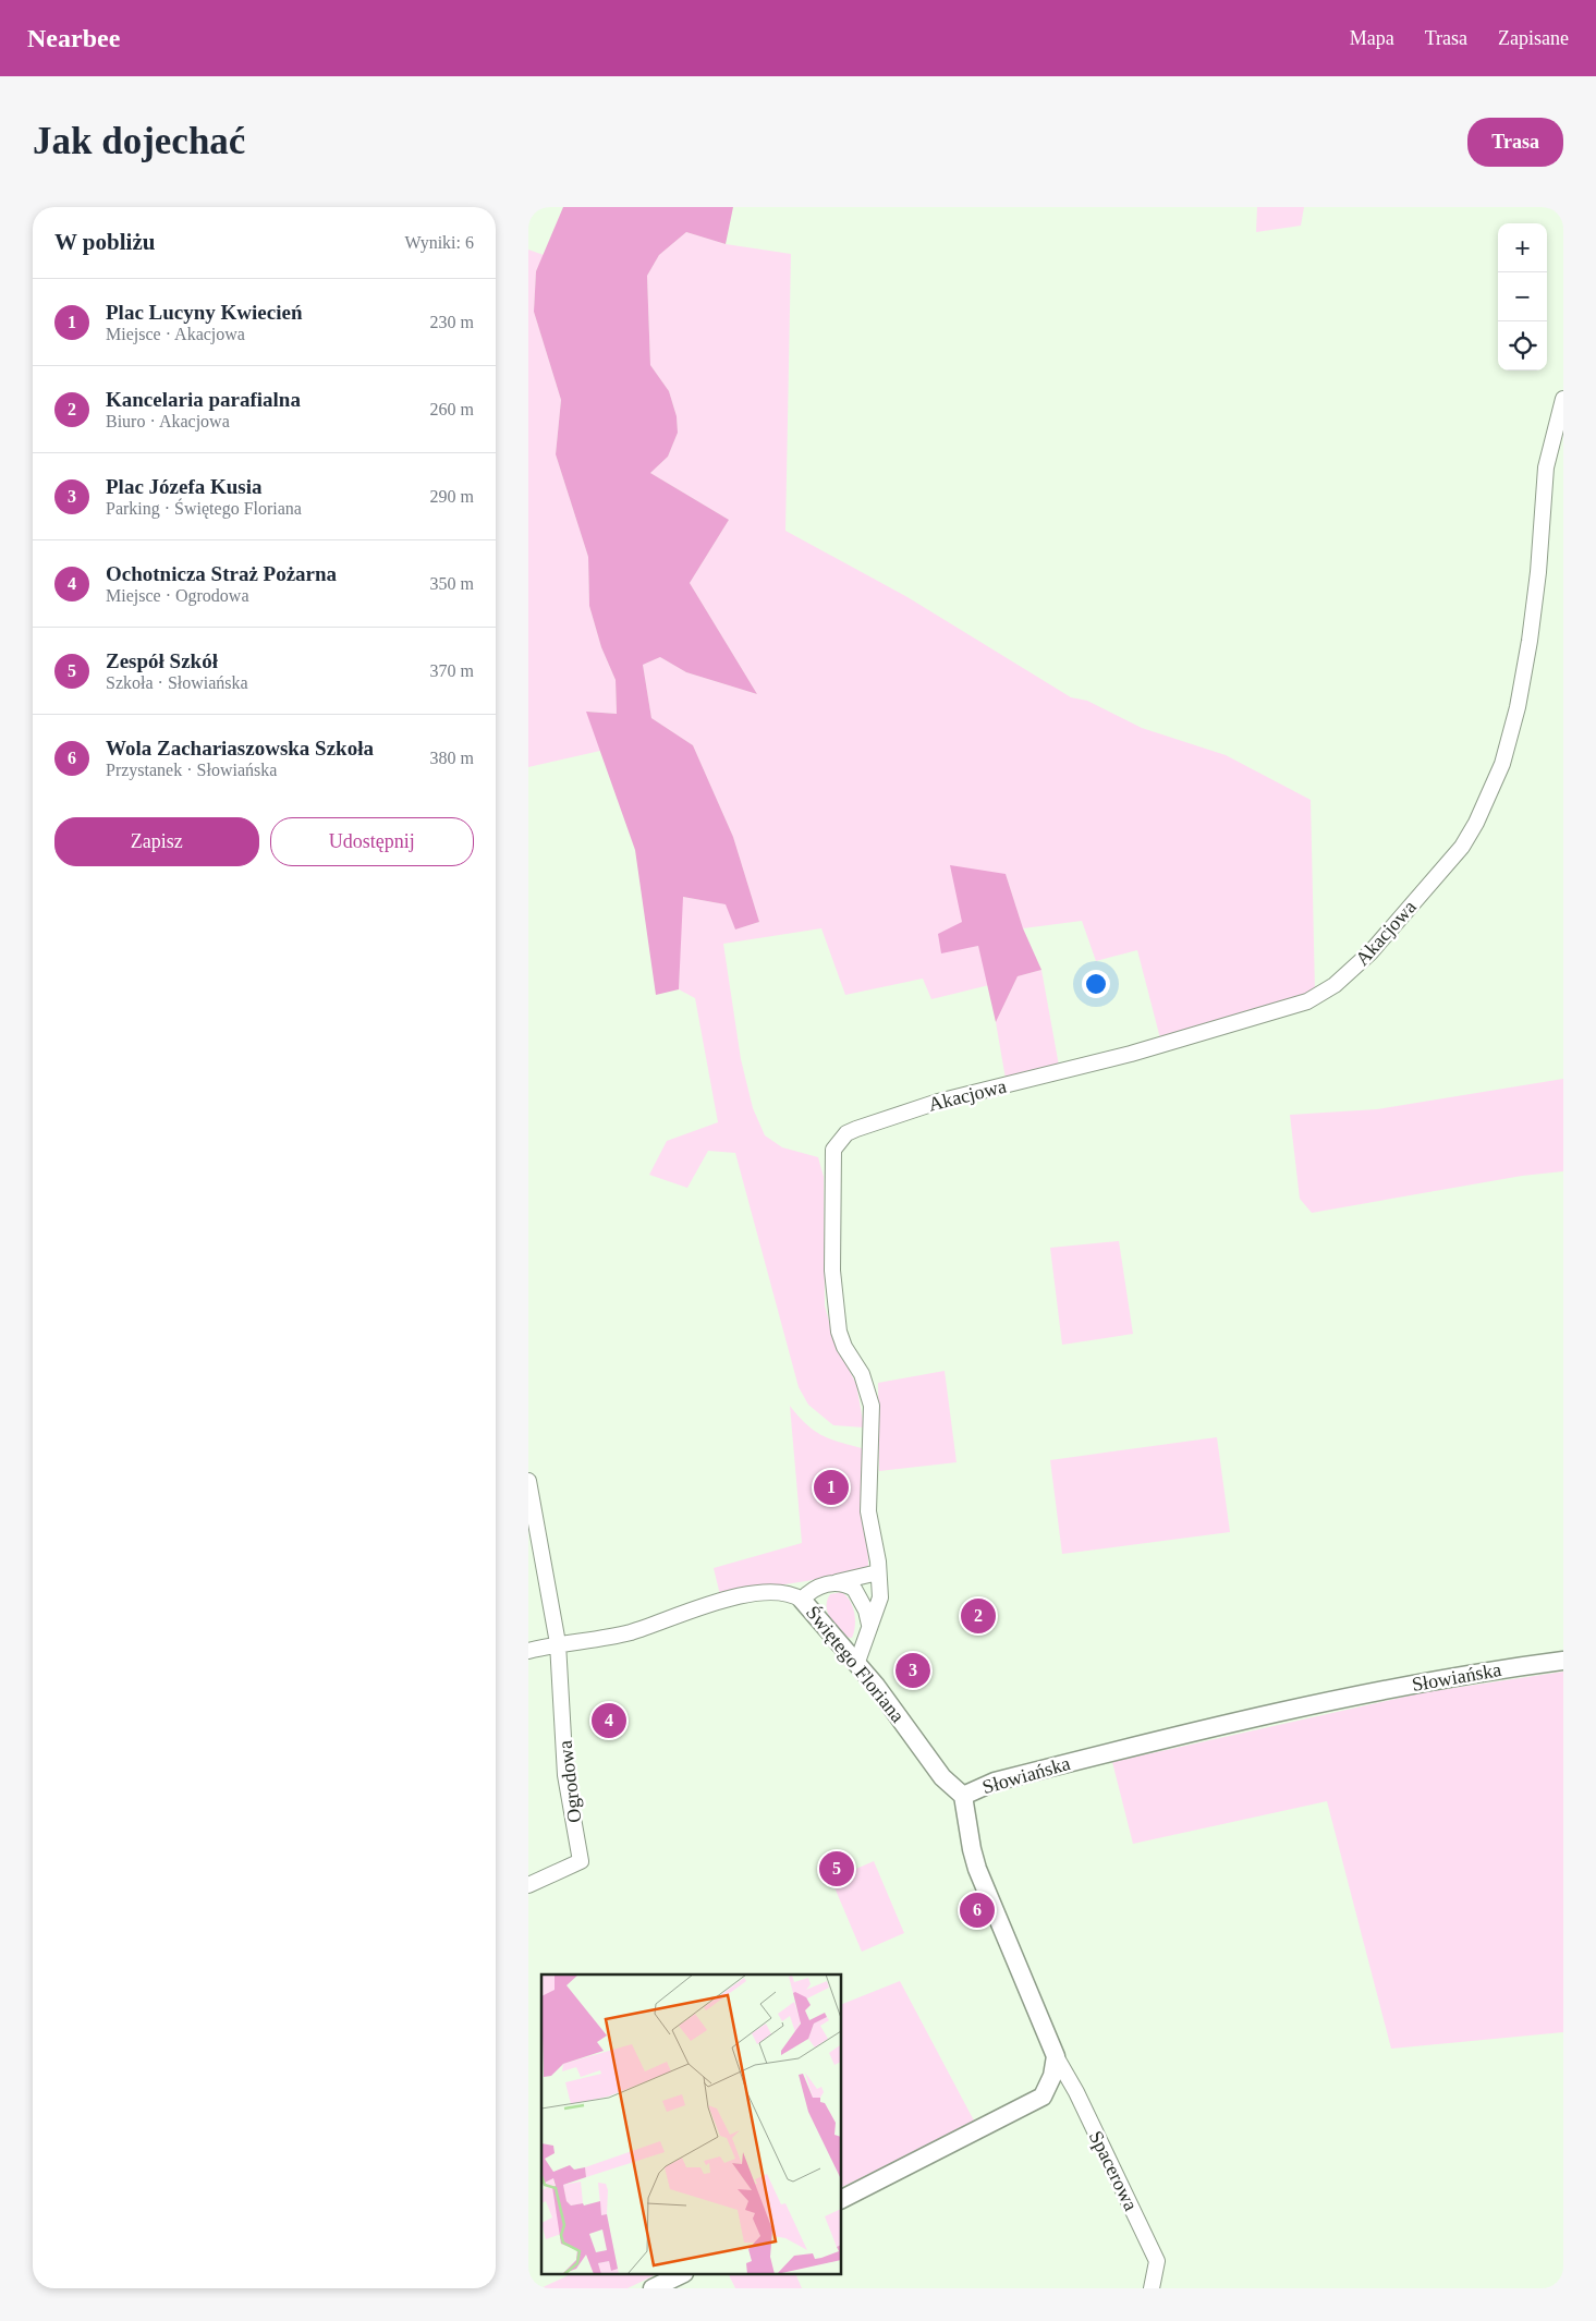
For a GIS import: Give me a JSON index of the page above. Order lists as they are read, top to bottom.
{
  "streets": {
    "street": [
      "Akacjowa",
      "Świętego Floriana",
      "Słowiańska",
      "Ogrodowa",
      "Spacerowa"
    ]
  },
  "crossings": [
    ["Akacjowa", "Świętego Floriana"],
    ["Świętego Floriana", "Słowiańska"],
    ["Świętego Floriana", "Ogrodowa"],
    ["Słowiańska", "Spacerowa"]
  ],
  "page": {
    "header": "Nearbee",
    "nav": ["Mapa", "Trasa", "Zapisane"],
    "buttons": [
      "Trasa",
      ["Zapisz", "Udostępnij"]
    ],
    "title": "Jak dojechać",
    "heading": ["W pobliżu", "Wyniki: 6"],
    "map_buttons": ["+", "−"],
    "list": [
      {
        "mark": "1",
        "name": "Plac Lucyny Kwiecień",
        "note": "Miejsce · Akacjowa",
        "value": "230 m"
      },
      {
        "mark": "2",
        "name": "Kancelaria parafialna",
        "note": "Biuro · Akacjowa",
        "value": "260 m"
      },
      {
        "mark": "3",
        "name": "Plac Józefa Kusia",
        "note": "Parking · Świętego Floriana",
        "value": "290 m"
      },
      {
        "mark": "4",
        "name": "Ochotnicza Straż Pożarna",
        "note": "Miejsce · Ogrodowa",
        "value": "350 m"
      },
      {
        "mark": "5",
        "name": "Zespół Szkół",
        "note": "Szkoła · Słowiańska",
        "value": "370 m"
      },
      {
        "mark": "6",
        "name": "Wola Zachariaszowska Szkoła",
        "note": "Przystanek · Słowiańska",
        "value": "380 m"
      }
    ],
    "pins": [
      "1",
      "2",
      "3",
      "4",
      "5",
      "6"
    ]
  }
}
